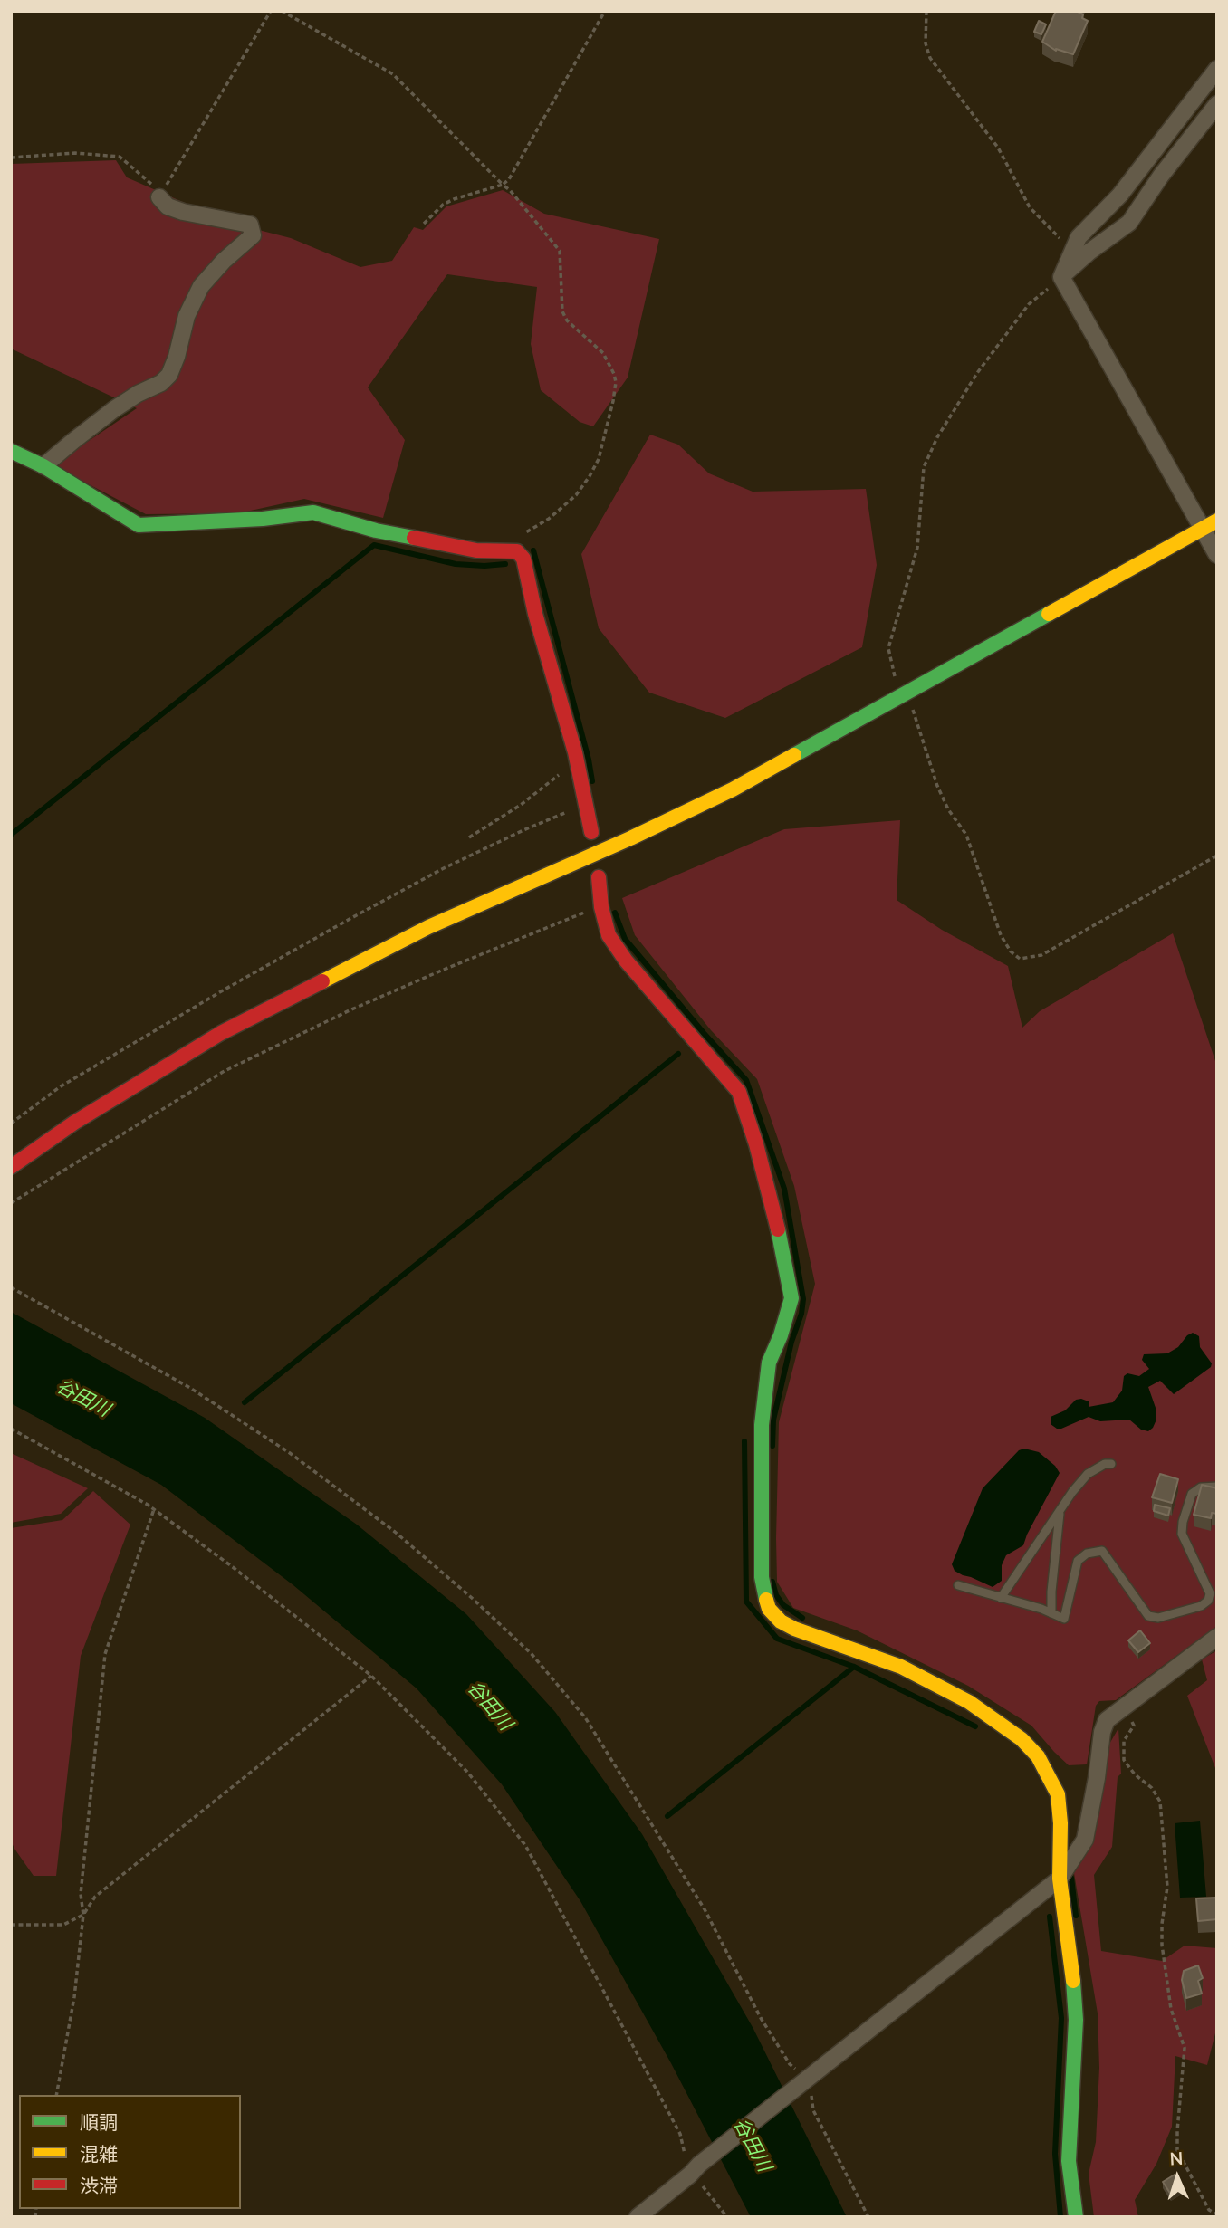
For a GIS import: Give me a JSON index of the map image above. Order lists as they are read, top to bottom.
{
  "water": ["谷田川"],
  "legend": ["順調", "混雑", "渋滞"],
  "north": "top"
}
